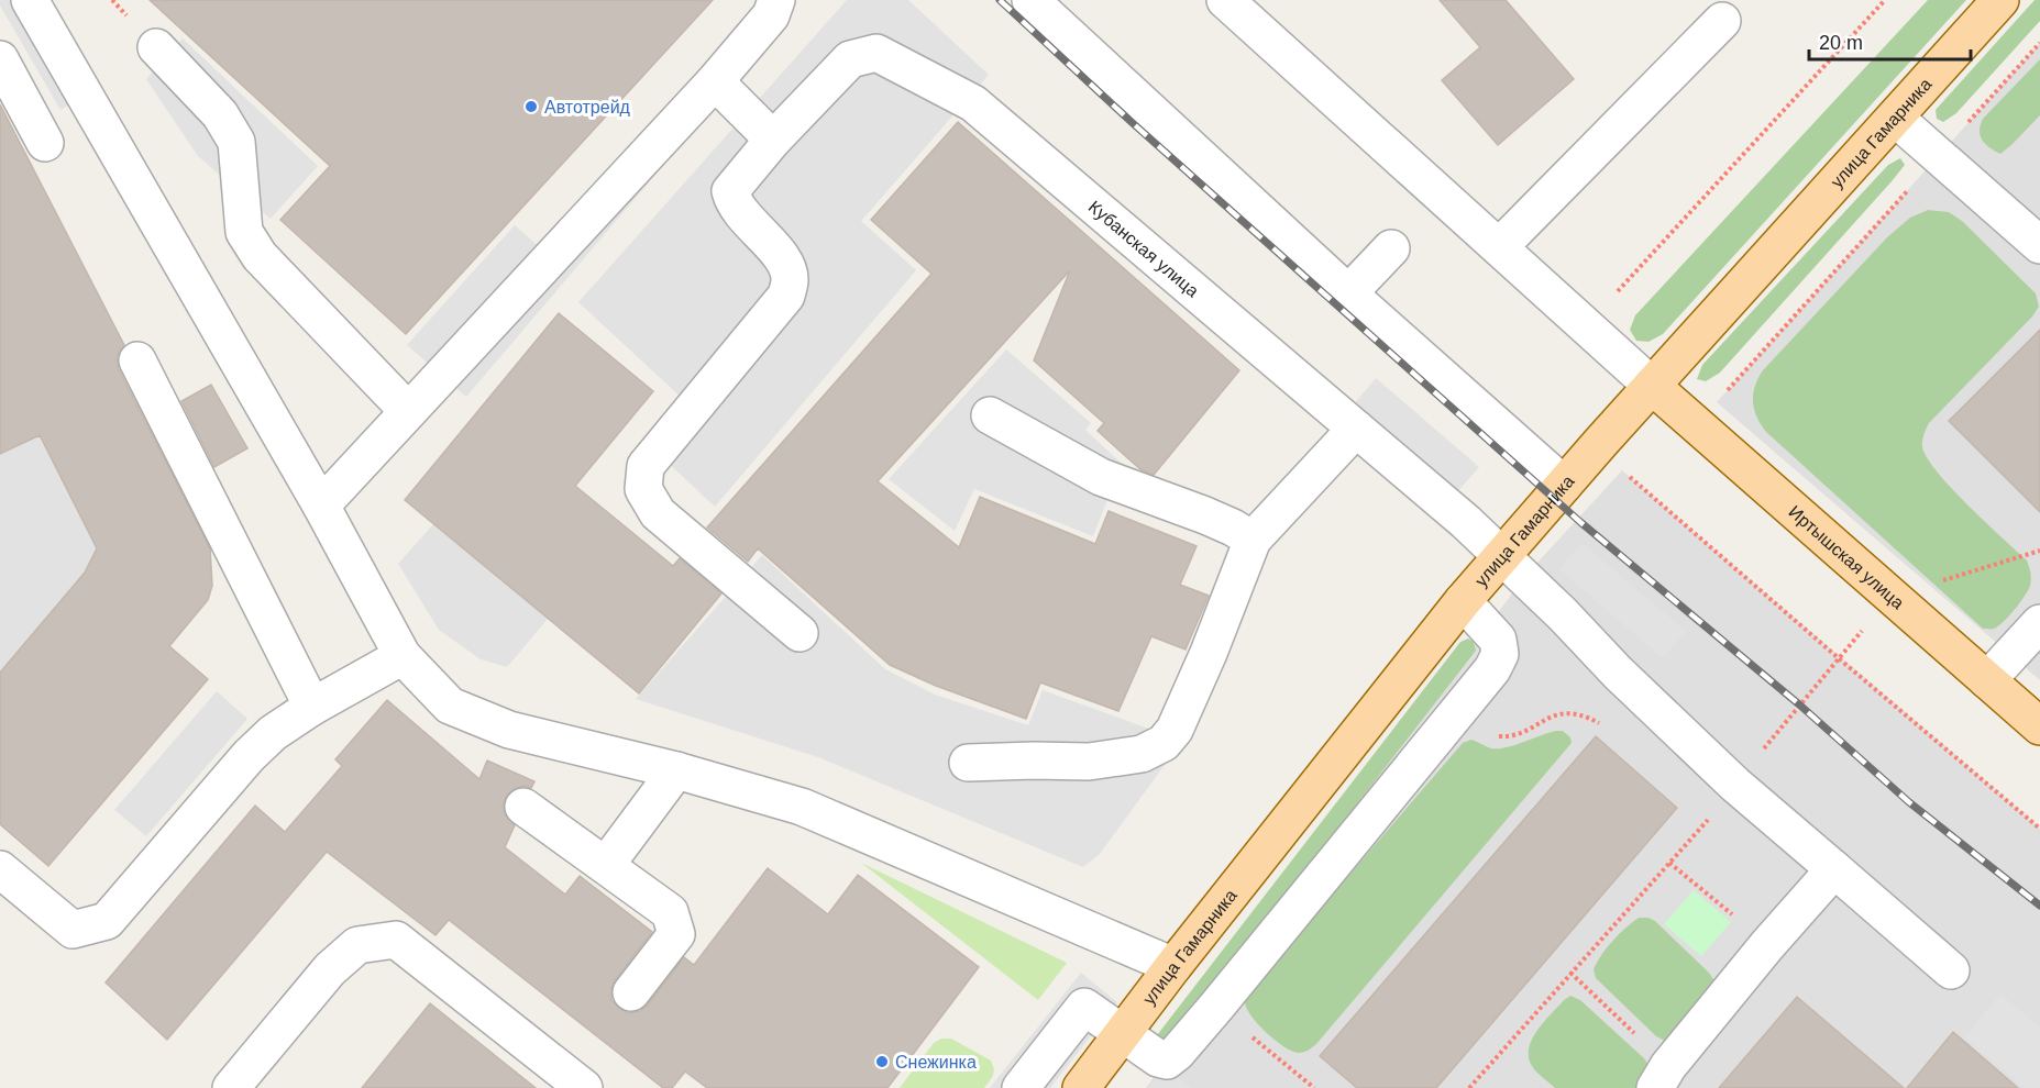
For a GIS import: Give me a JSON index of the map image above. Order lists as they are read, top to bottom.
{
  "streets": {
    "main road": ["улица Гамарника", "Иртышская улица"],
    "lane": ["Кубанская улица"]
  },
  "crossings": [
    ["улица Гамарника", "Кубанская улица"],
    ["улица Гамарника", "Иртышская улица"]
  ],
  "places": ["Автотрейд", "Снежинка"],
  "scale_bar": "20 m"
}
